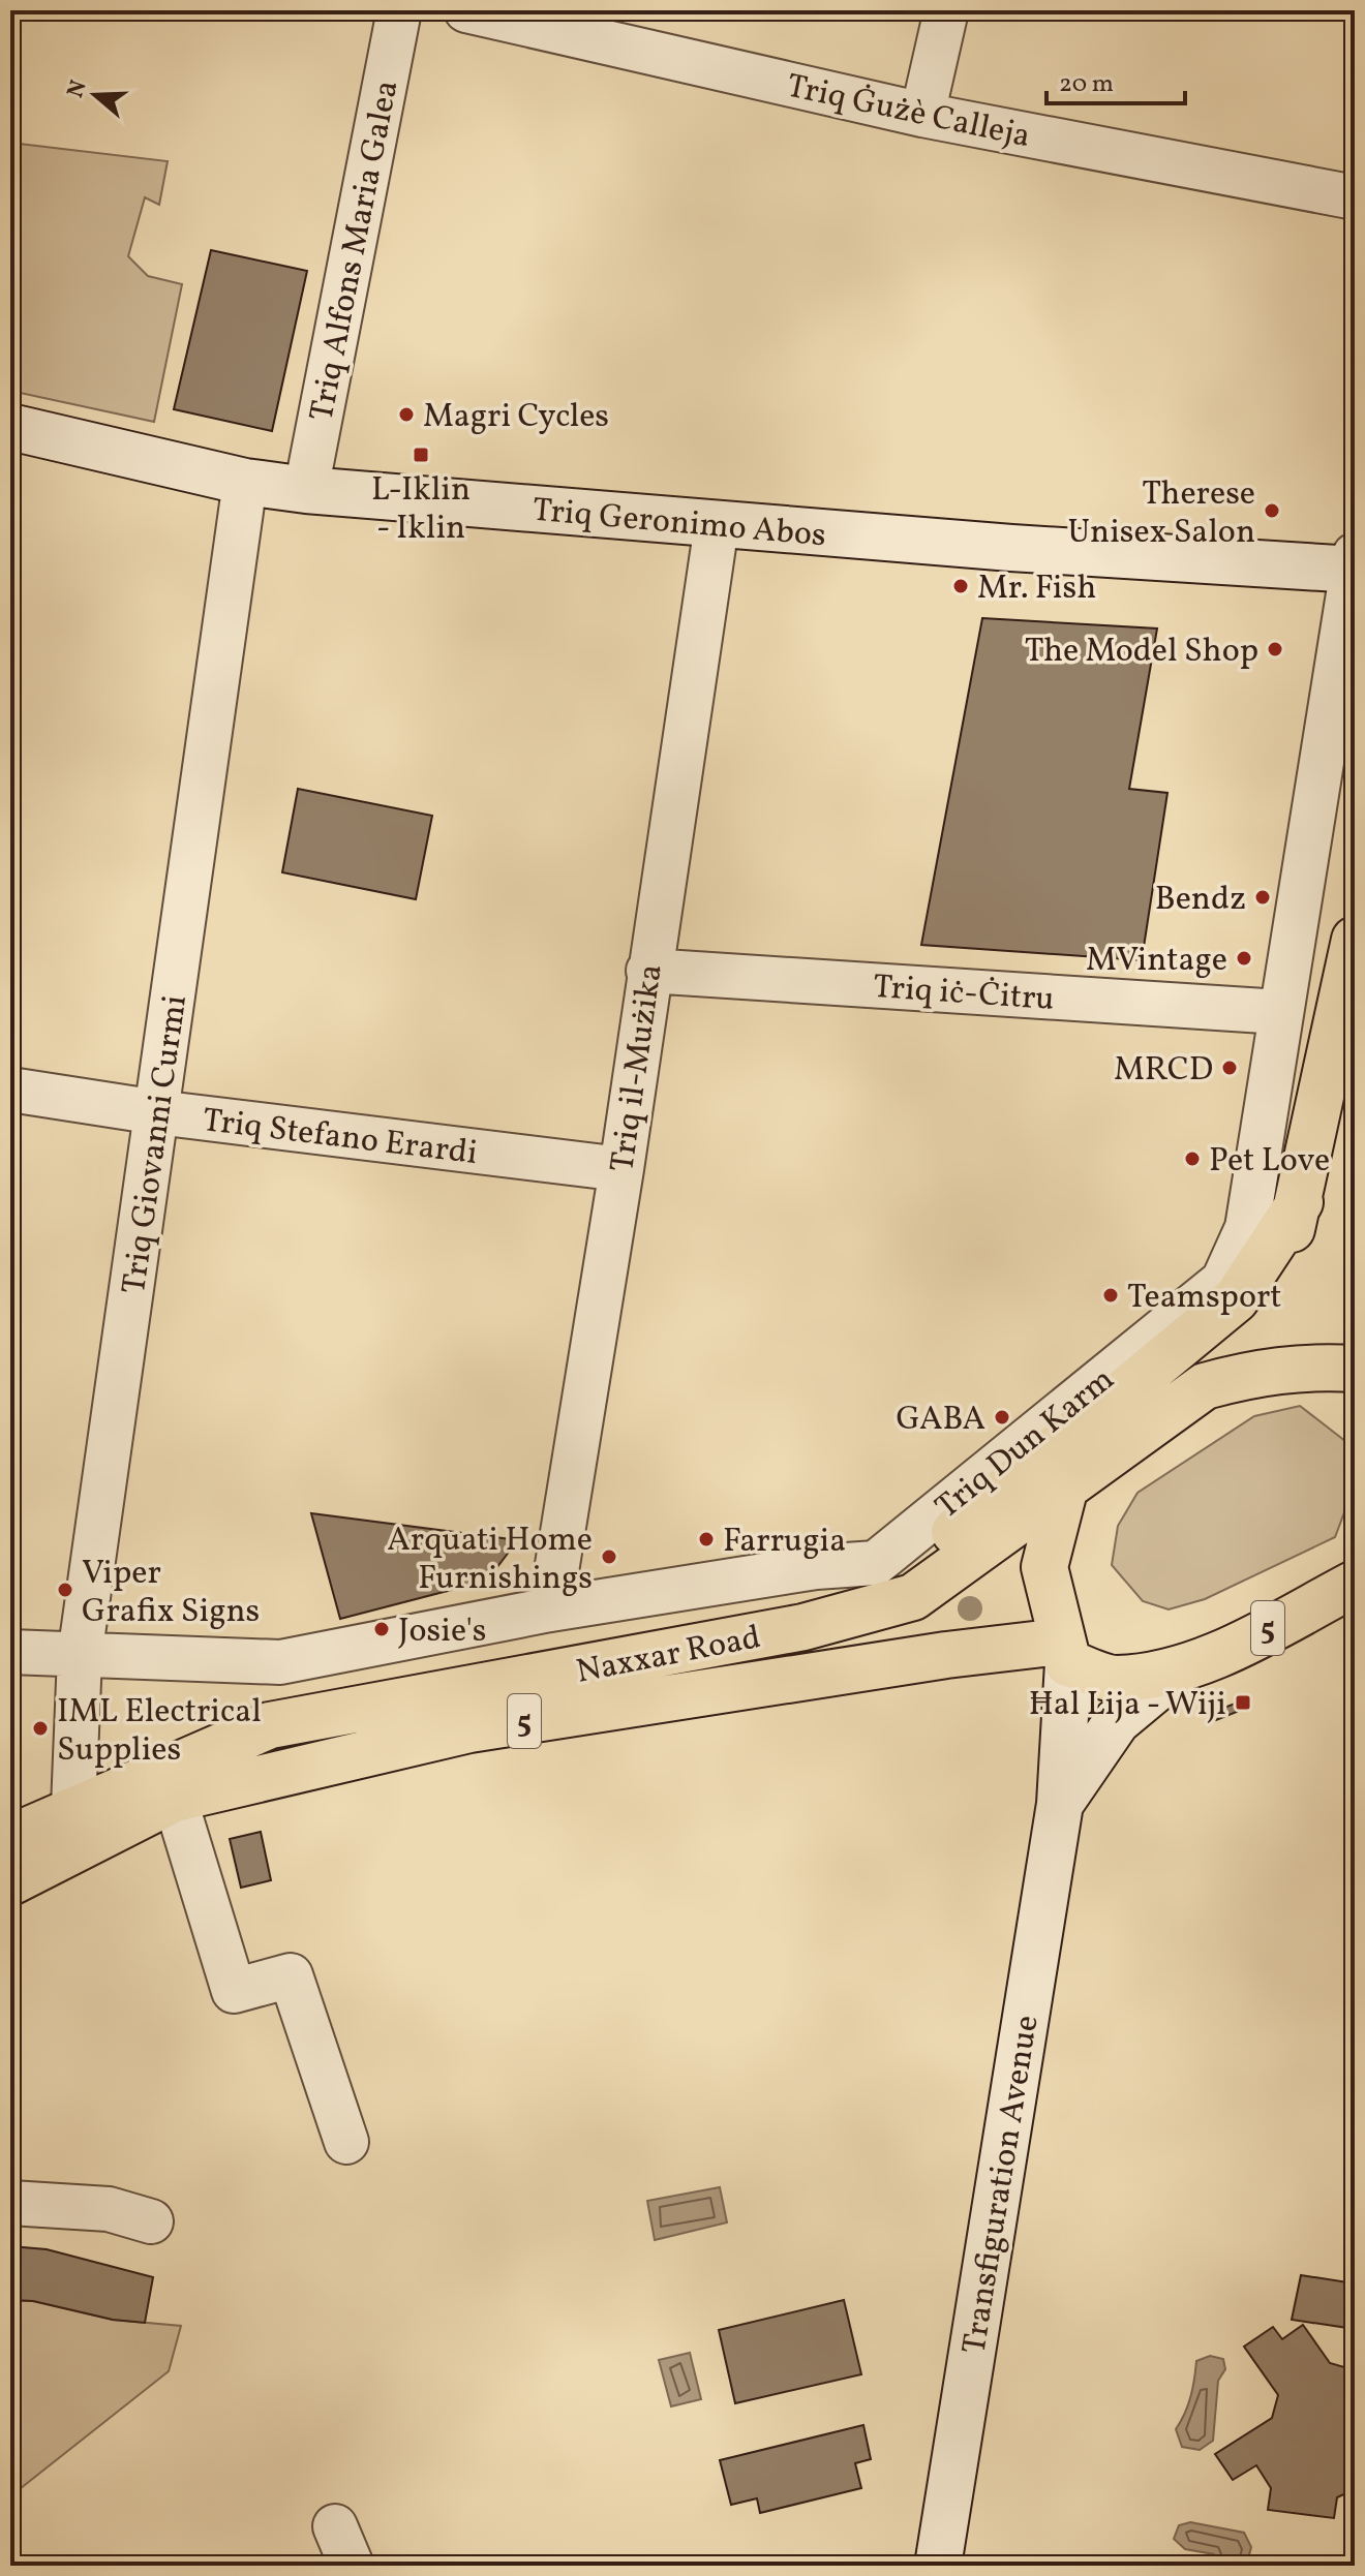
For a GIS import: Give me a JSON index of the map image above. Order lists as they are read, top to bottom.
{
  "streets": {
    "highway": ["5", "Naxxar Road"],
    "street": [
      "Triq Ġużè Calleja",
      "Triq Alfons Maria Galea",
      "Triq Geronimo Abos",
      "Triq iċ-Ċitru",
      "Triq il-Mużika",
      "Triq Stefano Erardi",
      "Triq Giovanni Curmi",
      "Triq Dun Karm",
      "Transfiguration Avenue"
    ]
  },
  "crossings": [
    ["Triq Alfons Maria Galea", "Triq Geronimo Abos"],
    ["Triq Geronimo Abos", "Triq il-Mużika"],
    ["Triq Geronimo Abos", "Triq Giovanni Curmi"],
    ["Triq Geronimo Abos", "Triq Dun Karm"],
    ["Triq iċ-Ċitru", "Triq il-Mużika"],
    ["Triq iċ-Ċitru", "Triq Dun Karm"],
    ["Triq il-Mużika", "Triq Stefano Erardi"],
    ["Triq il-Mużika", "Triq Dun Karm"],
    ["Triq Stefano Erardi", "Triq Giovanni Curmi"],
    ["Triq Giovanni Curmi", "Triq Dun Karm"],
    ["Triq Giovanni Curmi", "Naxxar Road"],
    ["Naxxar Road", "Transfiguration Avenue"]
  ],
  "places": {
    "other": [
      "Magri Cycles",
      "Therese Unisex Salon",
      "Mr. Fish",
      "The Model Shop",
      "Bendz",
      "MVintage",
      "MRCD",
      "Pet Love",
      "Teamsport",
      "GABA",
      "Farrugia",
      "Arquati Home Furnishings",
      "Viper Grafix Signs",
      "Josie's",
      "IML Electrical Supplies"
    ],
    "transit": ["L-Iklin - Iklin", "Ħal Lija - Wiji"]
  },
  "scale_bar": "20 m",
  "north": "left"
}
